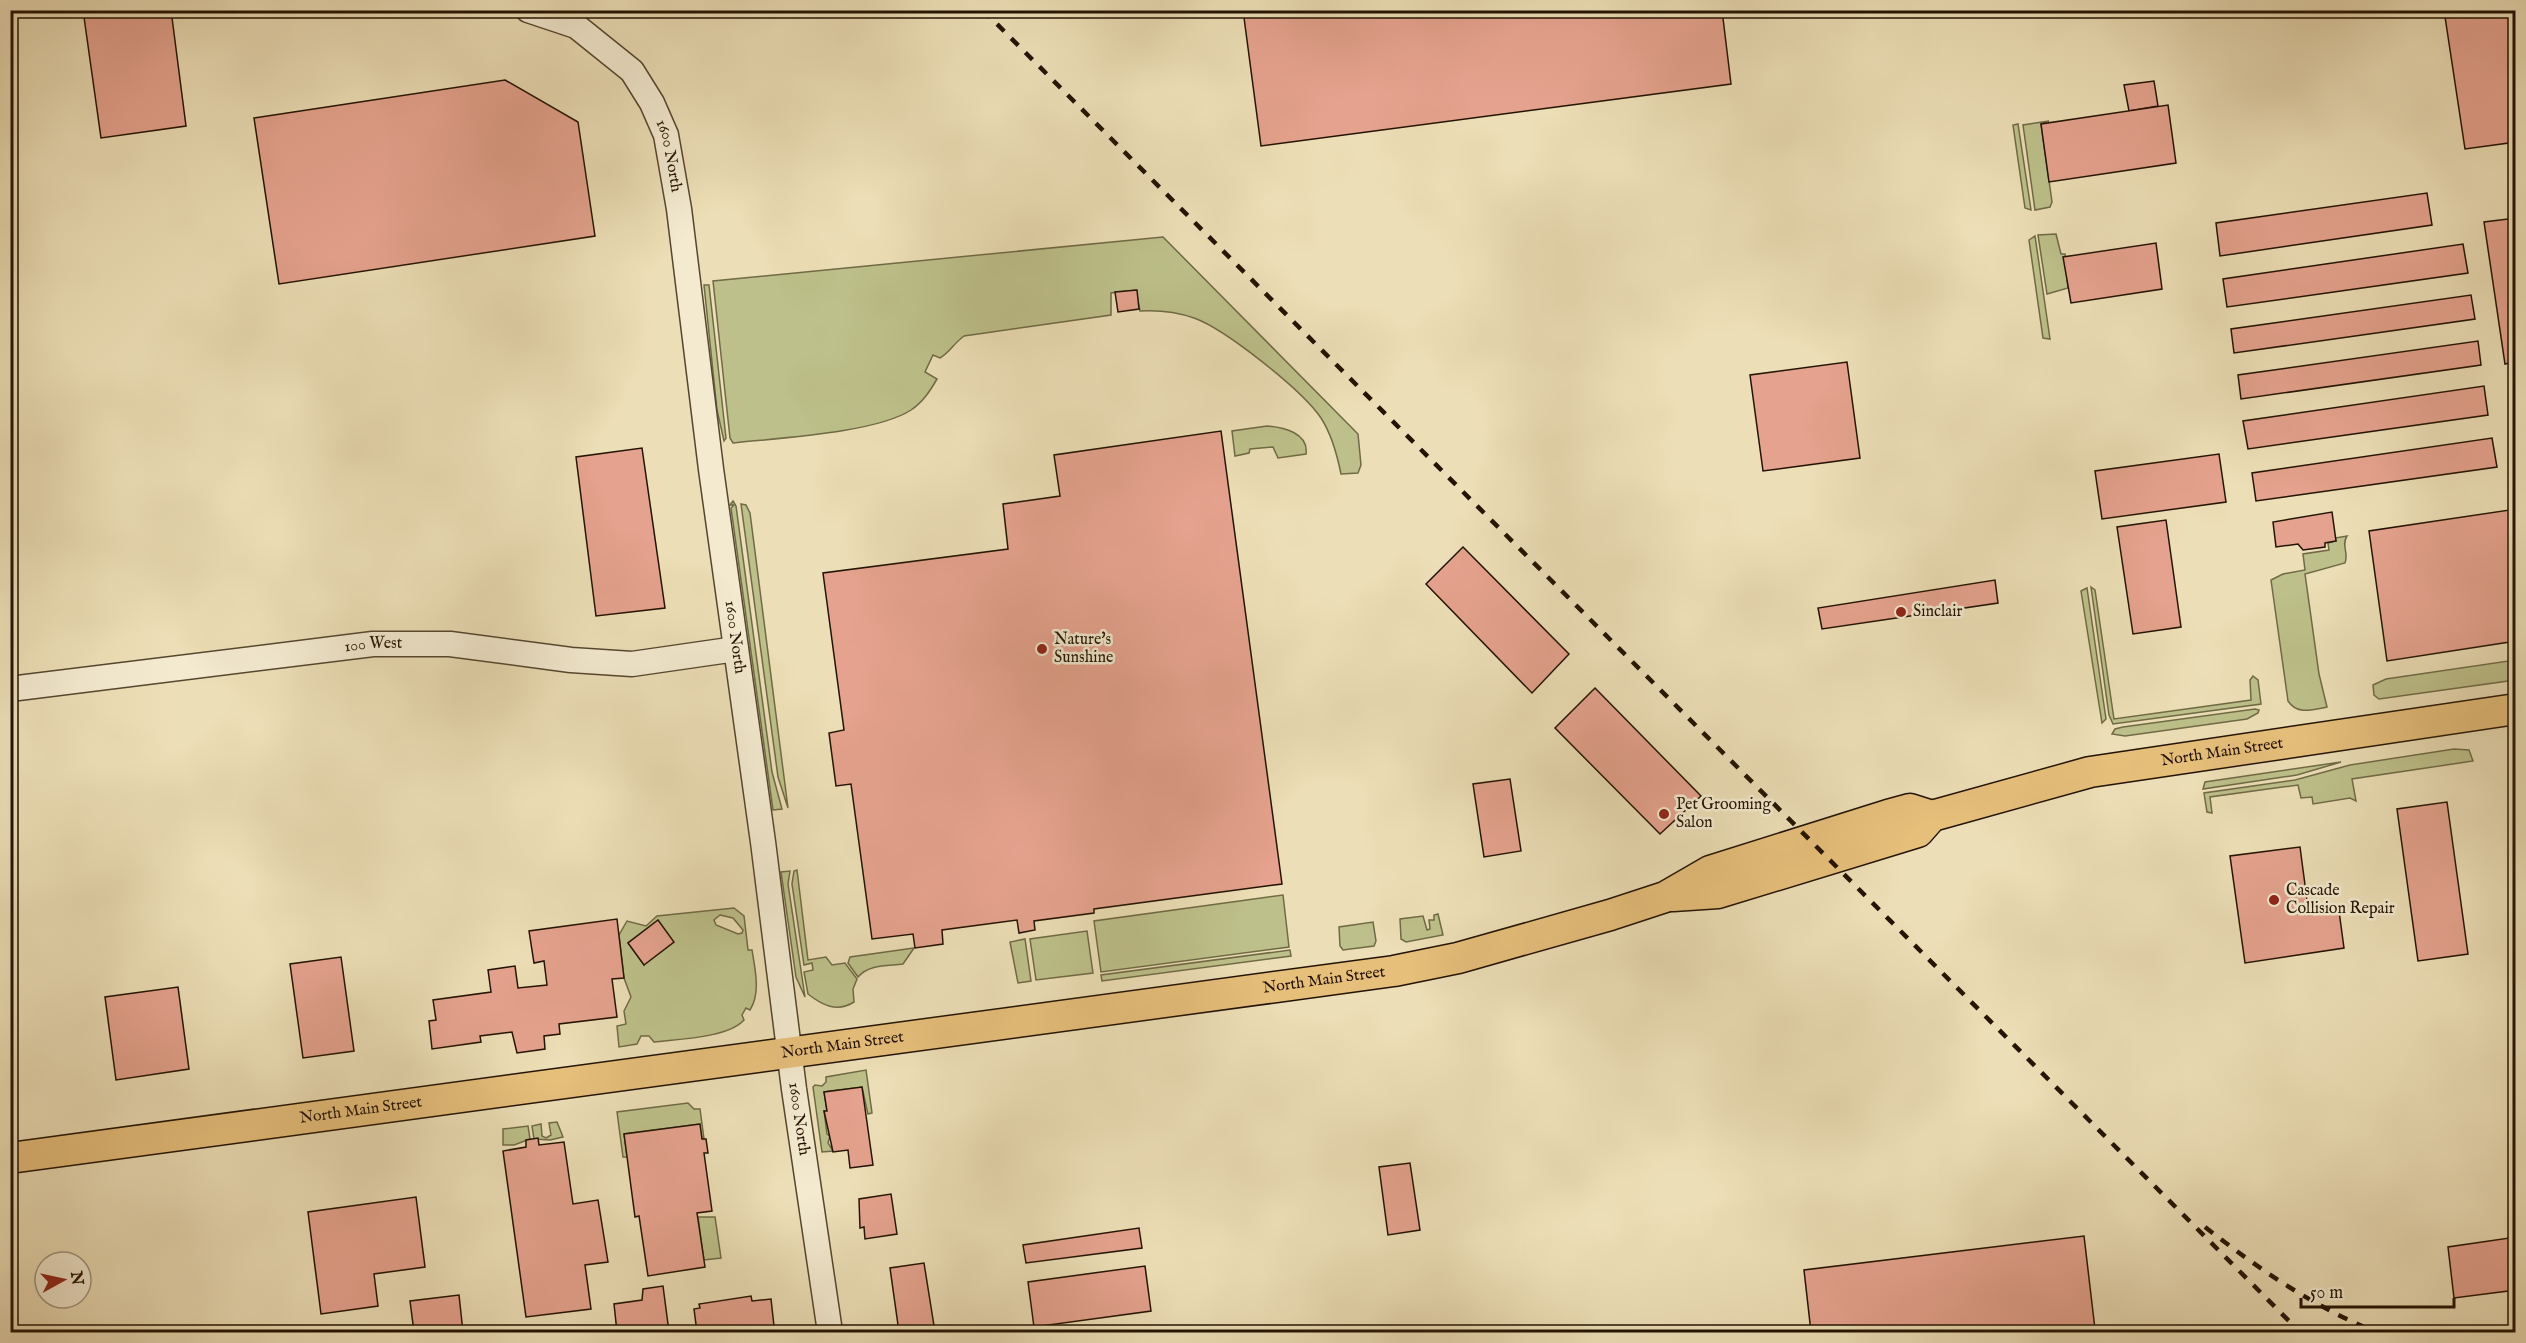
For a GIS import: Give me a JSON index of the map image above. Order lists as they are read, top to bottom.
{
  "streets": {
    "main road": ["North Main Street"],
    "street": ["1600 North", "100 West"]
  },
  "crossings": [
    ["1600 North", "100 West"],
    ["1600 North", "North Main Street"]
  ],
  "places": [
    "Sinclair",
    "Nature's Sunshine",
    "Pet Grooming Salon",
    "Cascade Collision Repair"
  ],
  "scale_bar": "50 m",
  "north": "right"
}
